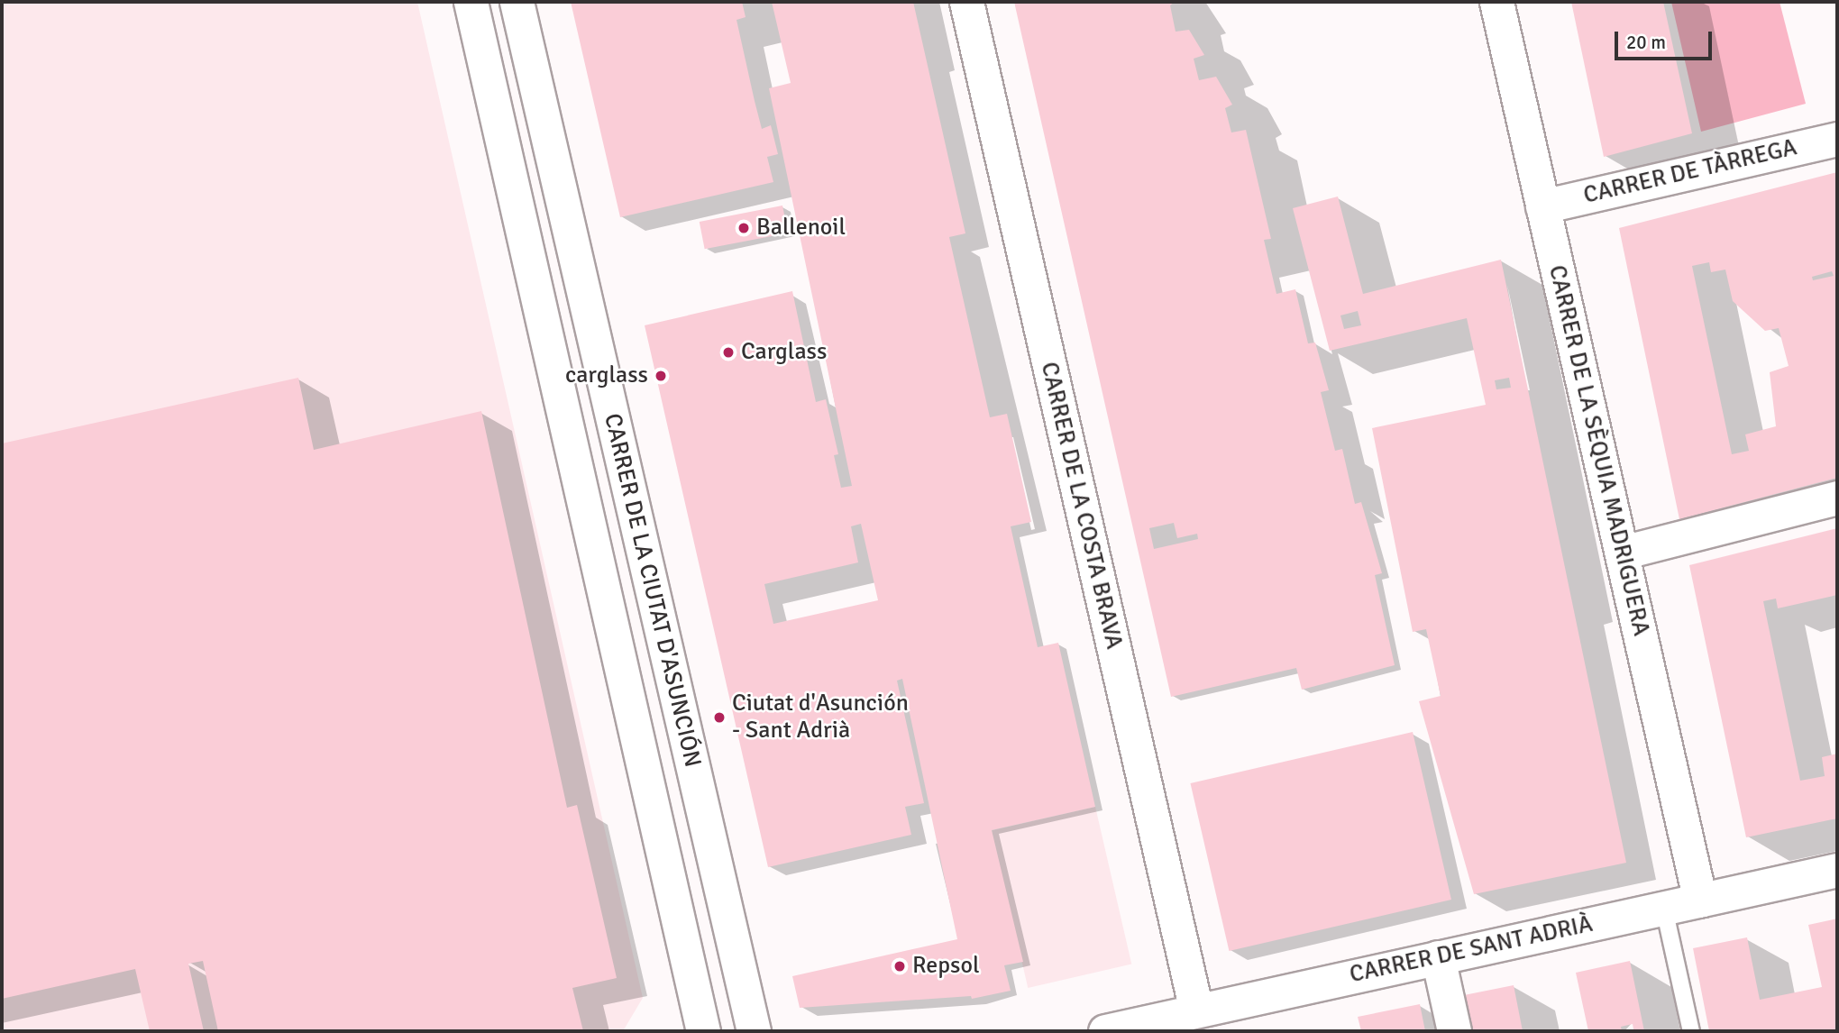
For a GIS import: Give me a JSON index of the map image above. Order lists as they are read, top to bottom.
{
  "streets": {
    "street": [
      "CARRER DE TÀRREGA",
      "CARRER DE LA SÈQUIA MADRIGUERA",
      "CARRER DE LA COSTA BRAVA",
      "CARRER DE LA CIUTAT D'ASUNCIÓN",
      "CARRER DE SANT ADRIÀ"
    ]
  },
  "crossings": [
    ["CARRER DE TÀRREGA", "CARRER DE LA SÈQUIA MADRIGUERA"],
    ["CARRER DE LA SÈQUIA MADRIGUERA", "CARRER DE SANT ADRIÀ"],
    ["CARRER DE LA COSTA BRAVA", "CARRER DE SANT ADRIÀ"]
  ],
  "places": [
    "Ballenoil",
    "Carglass",
    "carglass",
    "Ciutat d'Asunción - Sant Adrià",
    "Repsol"
  ],
  "scale_bar": "20 m"
}
